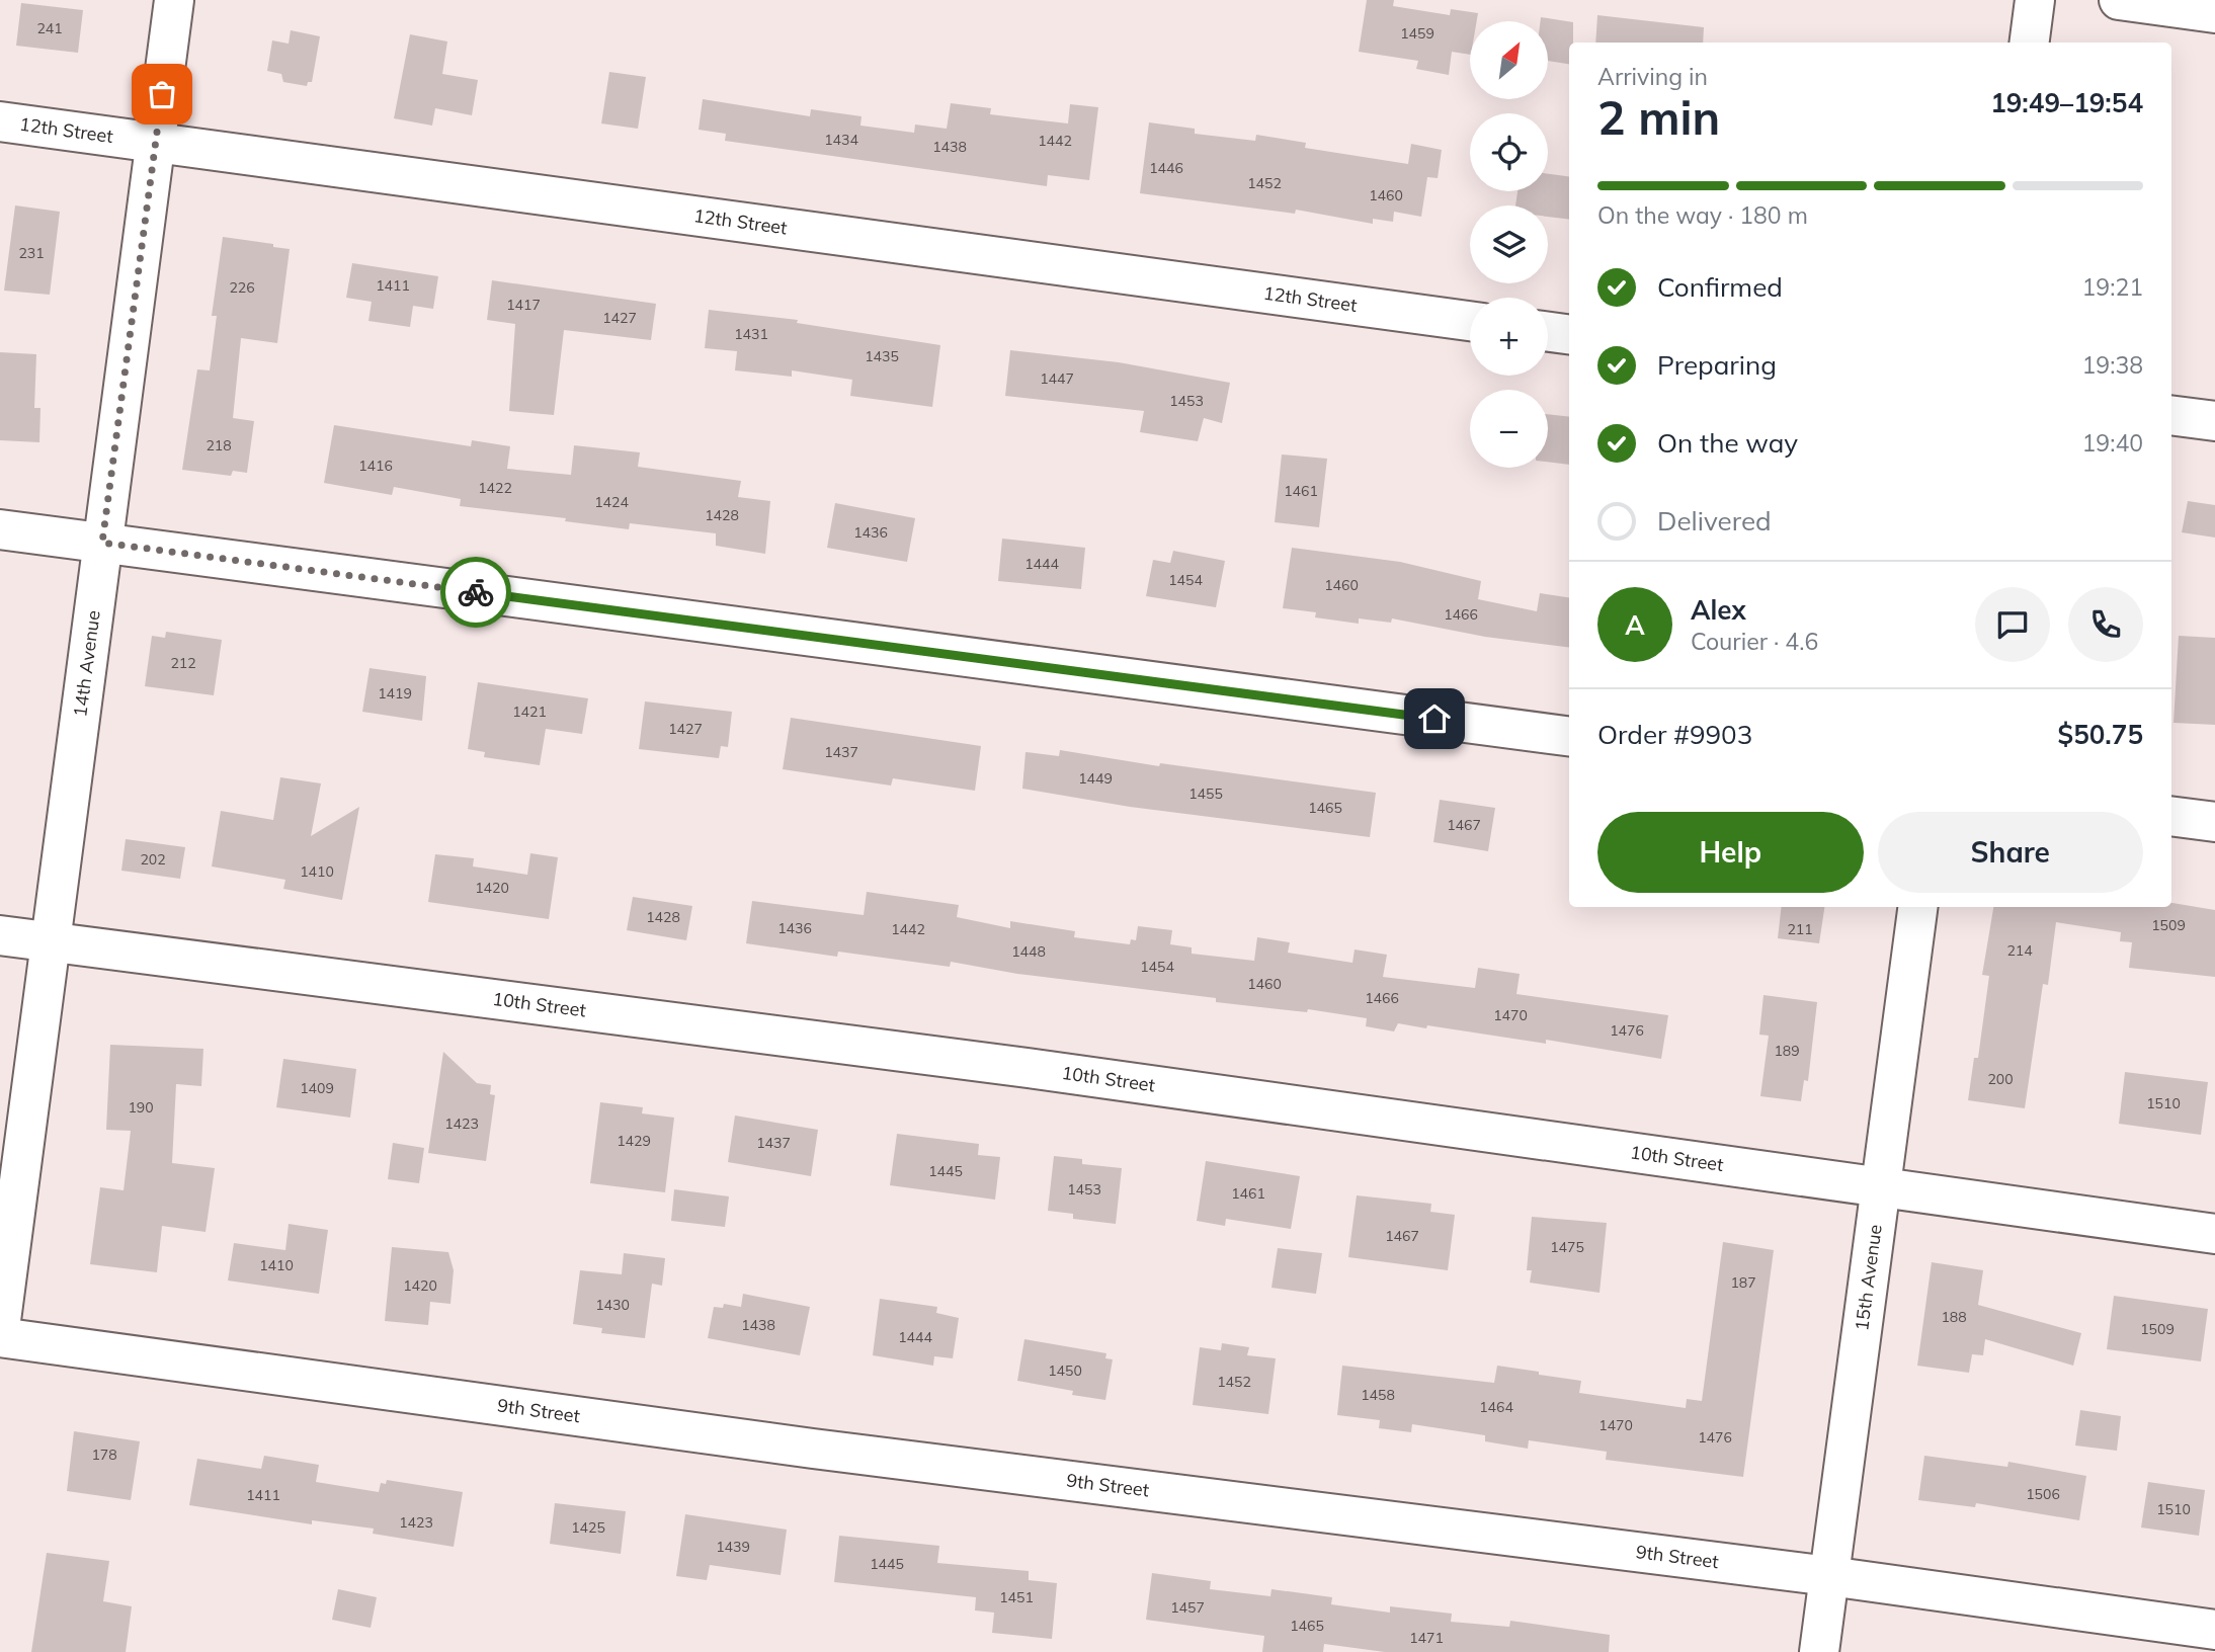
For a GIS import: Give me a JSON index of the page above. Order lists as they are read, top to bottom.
{
  "streets": {
    "street": [
      "12th Street",
      "14th Avenue",
      "10th Street",
      "15th Avenue",
      "9th Street"
    ]
  },
  "crossings": [
    ["12th Street", "14th Avenue"],
    ["14th Avenue", "10th Street"],
    ["10th Street", "15th Avenue"],
    ["15th Avenue", "9th Street"]
  ],
  "house_numbers": [
    "241",
    "1459",
    "1434",
    "1442",
    "1438",
    "1446",
    "1452",
    "1460",
    "231",
    "1411",
    "226",
    "1417",
    "1427",
    "1431",
    "1435",
    "1447",
    "1453",
    "218",
    "1416",
    "1422",
    "1461",
    "1424",
    "1428",
    "1436",
    "1444",
    "1454",
    "1460",
    "1466",
    "212",
    "1419",
    "1421",
    "1427",
    "1437",
    "1449",
    "1455",
    "1465",
    "1467",
    "202",
    "1410",
    "1420",
    "1428",
    "1509",
    "1436",
    "1442",
    "211",
    "214",
    "1448",
    "1454",
    "1460",
    "1466",
    "1470",
    "1476",
    "189",
    "200",
    "1409",
    "1510",
    "190",
    "1423",
    "1429",
    "1437",
    "1445",
    "1453",
    "1461",
    "1467",
    "1475",
    "1410",
    "187",
    "1420",
    "1430",
    "188",
    "1438",
    "1509",
    "1444",
    "1450",
    "1452",
    "1458",
    "1464",
    "1470",
    "1476",
    "178",
    "1506",
    "1411",
    "1510",
    "1423",
    "1425",
    "1439",
    "1445",
    "1451",
    "1457",
    "1465",
    "1471"
  ],
  "north": "top right",
  "page": {
    "map_buttons": ["+", "−"],
    "heading": ["2 min", "Arriving in", "19:49–19:54"],
    "panel": [
      "Alex",
      "Courier · 4.6",
      "Order #9903",
      "$50.75"
    ],
    "bar": "On the way · 180 m",
    "list": [
      ["Confirmed", "19:21"],
      ["Preparing", "19:38"],
      ["On the way", "19:40"],
      "Delivered"
    ],
    "round": "A",
    "buttons": ["Help", "Share"]
  }
}
